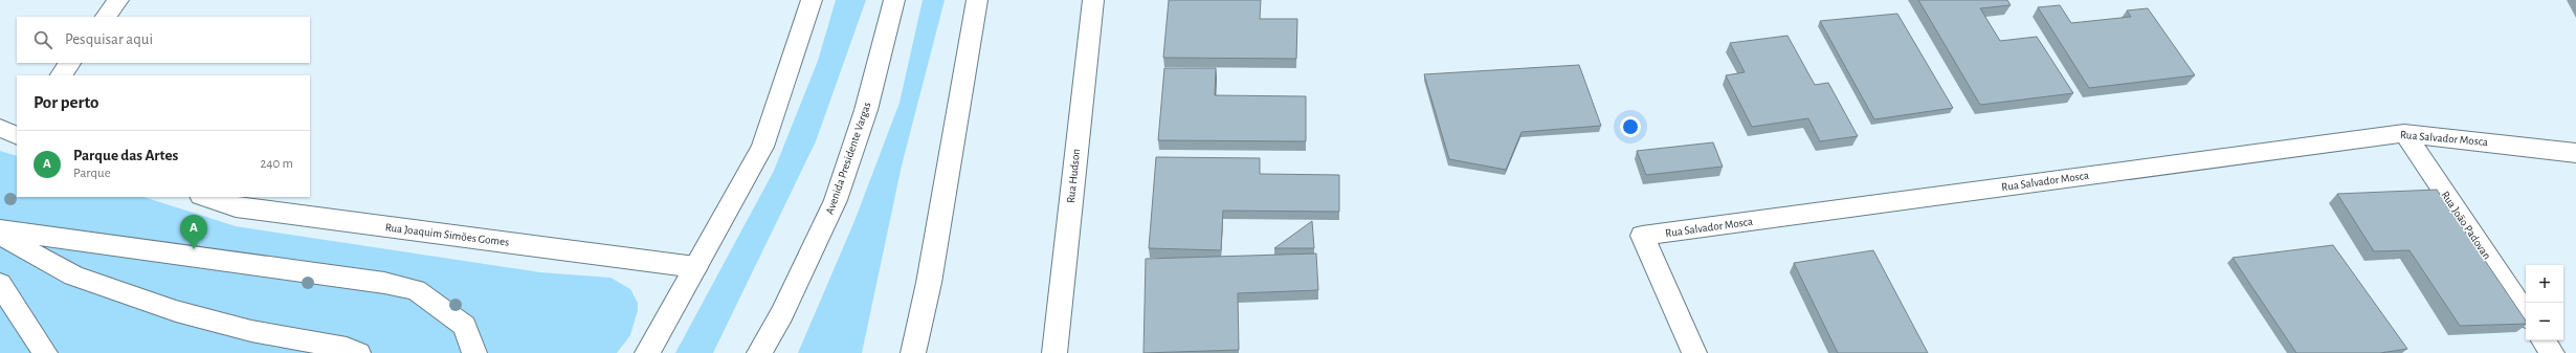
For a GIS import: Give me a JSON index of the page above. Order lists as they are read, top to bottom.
{
  "streets": {
    "street": [
      "Rua Salvador Mosca",
      "Avenida Presidente Vargas",
      "Rua Hudson",
      "Rua João Padovan",
      "Rua Joaquim Simões Gomes"
    ]
  },
  "crossings": [
    ["Rua Salvador Mosca", "Rua João Padovan"]
  ],
  "page": {
    "search": "Pesquisar aqui",
    "heading": "Por perto",
    "list": [
      {
        "mark": "A",
        "name": "Parque das Artes",
        "note": "Parque",
        "value": "240 m"
      }
    ],
    "pins": "A",
    "map_buttons": ["+", "−"]
  }
}
